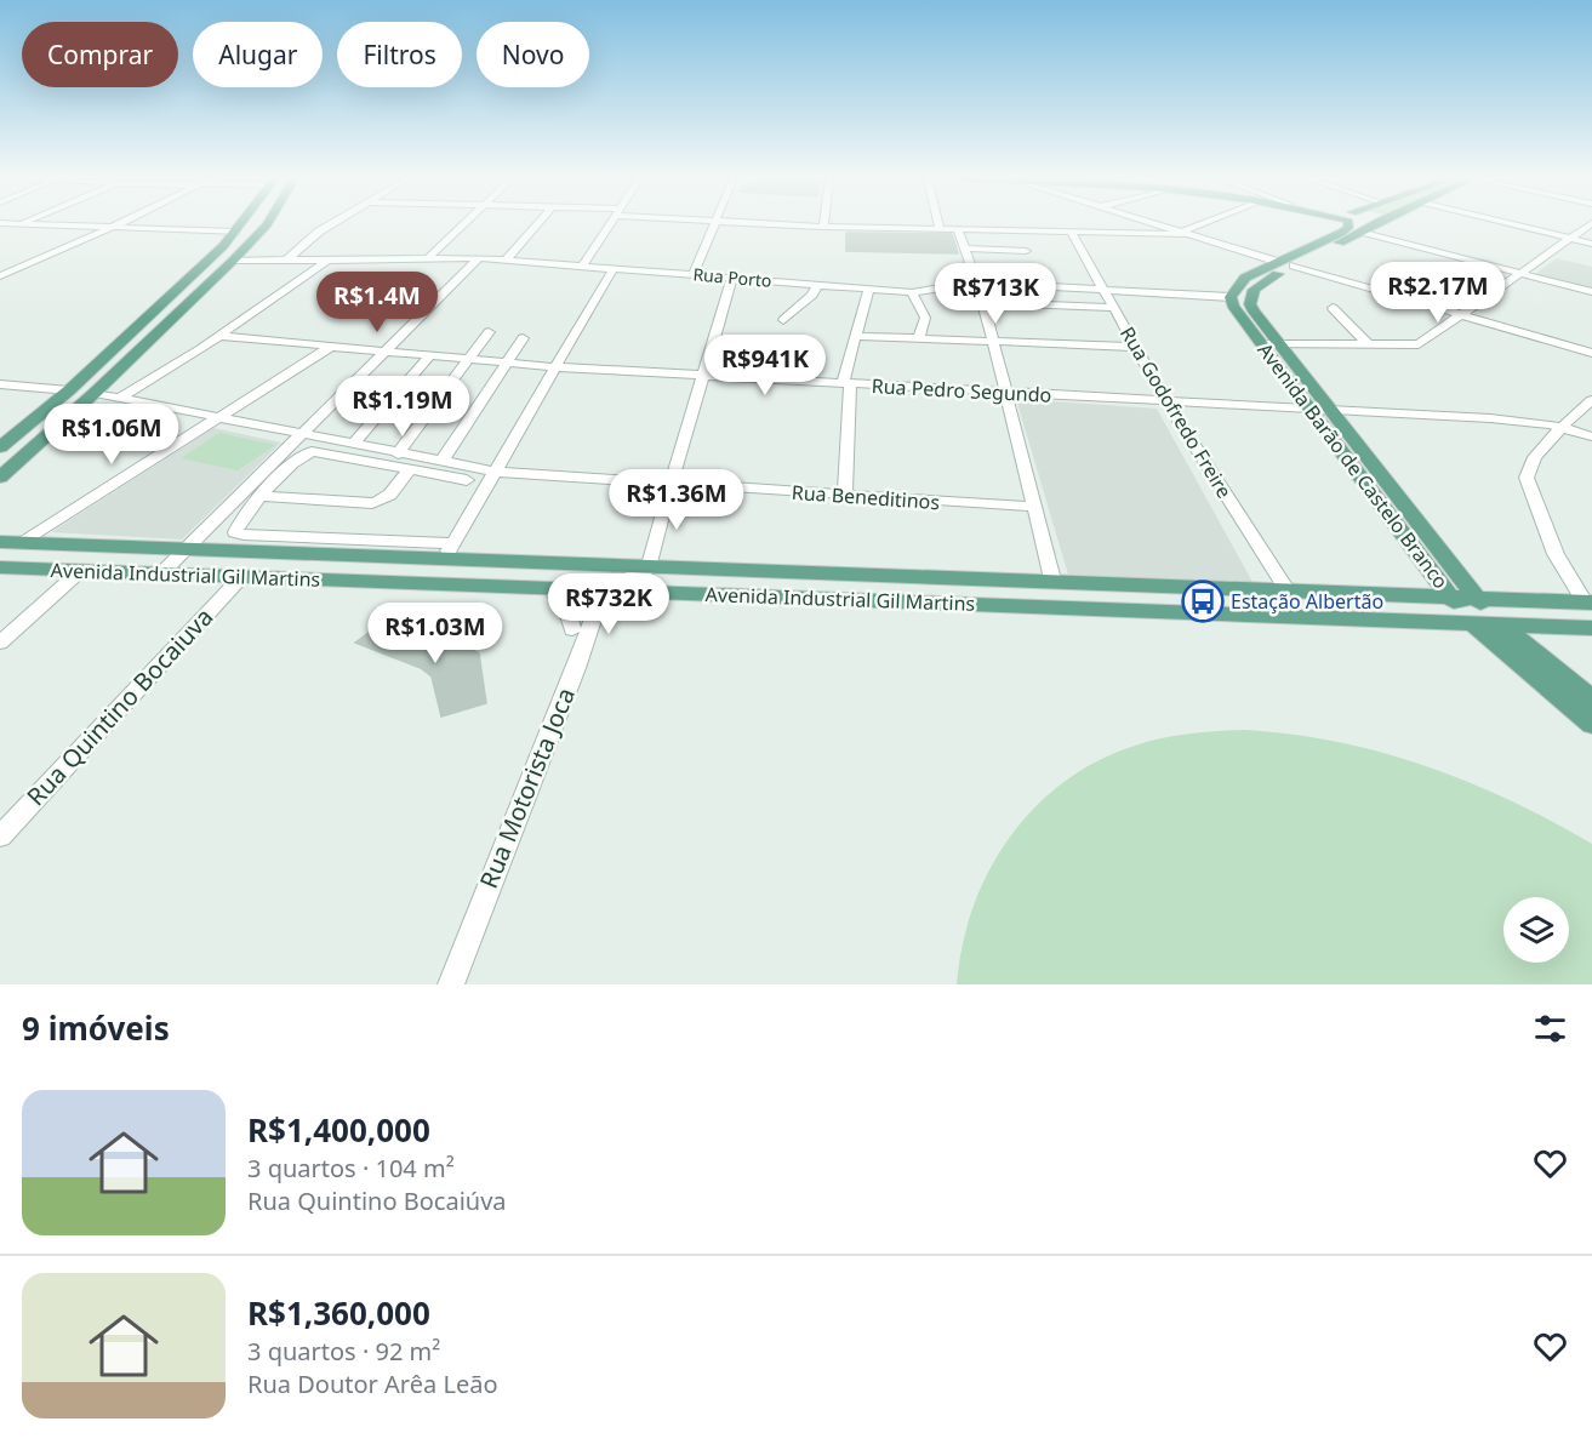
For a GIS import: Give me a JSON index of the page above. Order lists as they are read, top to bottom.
{
  "streets": {
    "main road": ["Avenida Barão de Castelo Branco", "Avenida Industrial Gil Martins"],
    "street": [
      "Rua Porto",
      "Rua Pedro Segundo",
      "Rua Godofredo Freire",
      "Rua Beneditinos",
      "Rua Quintino Bocaiuva",
      "Rua Motorista Joca"
    ]
  },
  "crossings": [
    ["Rua Porto", "Rua Godofredo Freire"],
    ["Rua Porto", "Avenida Barão de Castelo Branco"],
    ["Rua Pedro Segundo", "Rua Godofredo Freire"],
    ["Rua Pedro Segundo", "Avenida Barão de Castelo Branco"],
    ["Rua Godofredo Freire", "Avenida Industrial Gil Martins"],
    ["Avenida Barão de Castelo Branco", "Avenida Industrial Gil Martins"],
    ["Avenida Industrial Gil Martins", "Rua Quintino Bocaiuva"],
    ["Avenida Industrial Gil Martins", "Rua Motorista Joca"]
  ],
  "places": {
    "bus stop": ["Estação Albertão"]
  },
  "page": {
    "chip": [
      "Comprar",
      "Alugar",
      "Filtros",
      "Novo"
    ],
    "price": [
      "R$2.17M",
      "R$713K",
      "R$1.4M",
      "R$941K",
      "R$1.19M",
      "R$1.06M",
      "R$1.36M",
      "R$732K",
      "R$1.03M"
    ],
    "heading": "9 imóveis",
    "list": [
      {
        "name": "R$1,400,000",
        "note": "3 quartos · 104 m² · Rua Quintino Bocaiúva"
      },
      {
        "name": "R$1,360,000",
        "note": "3 quartos · 92 m² · Rua Doutor Arêa Leão"
      }
    ]
  }
}
